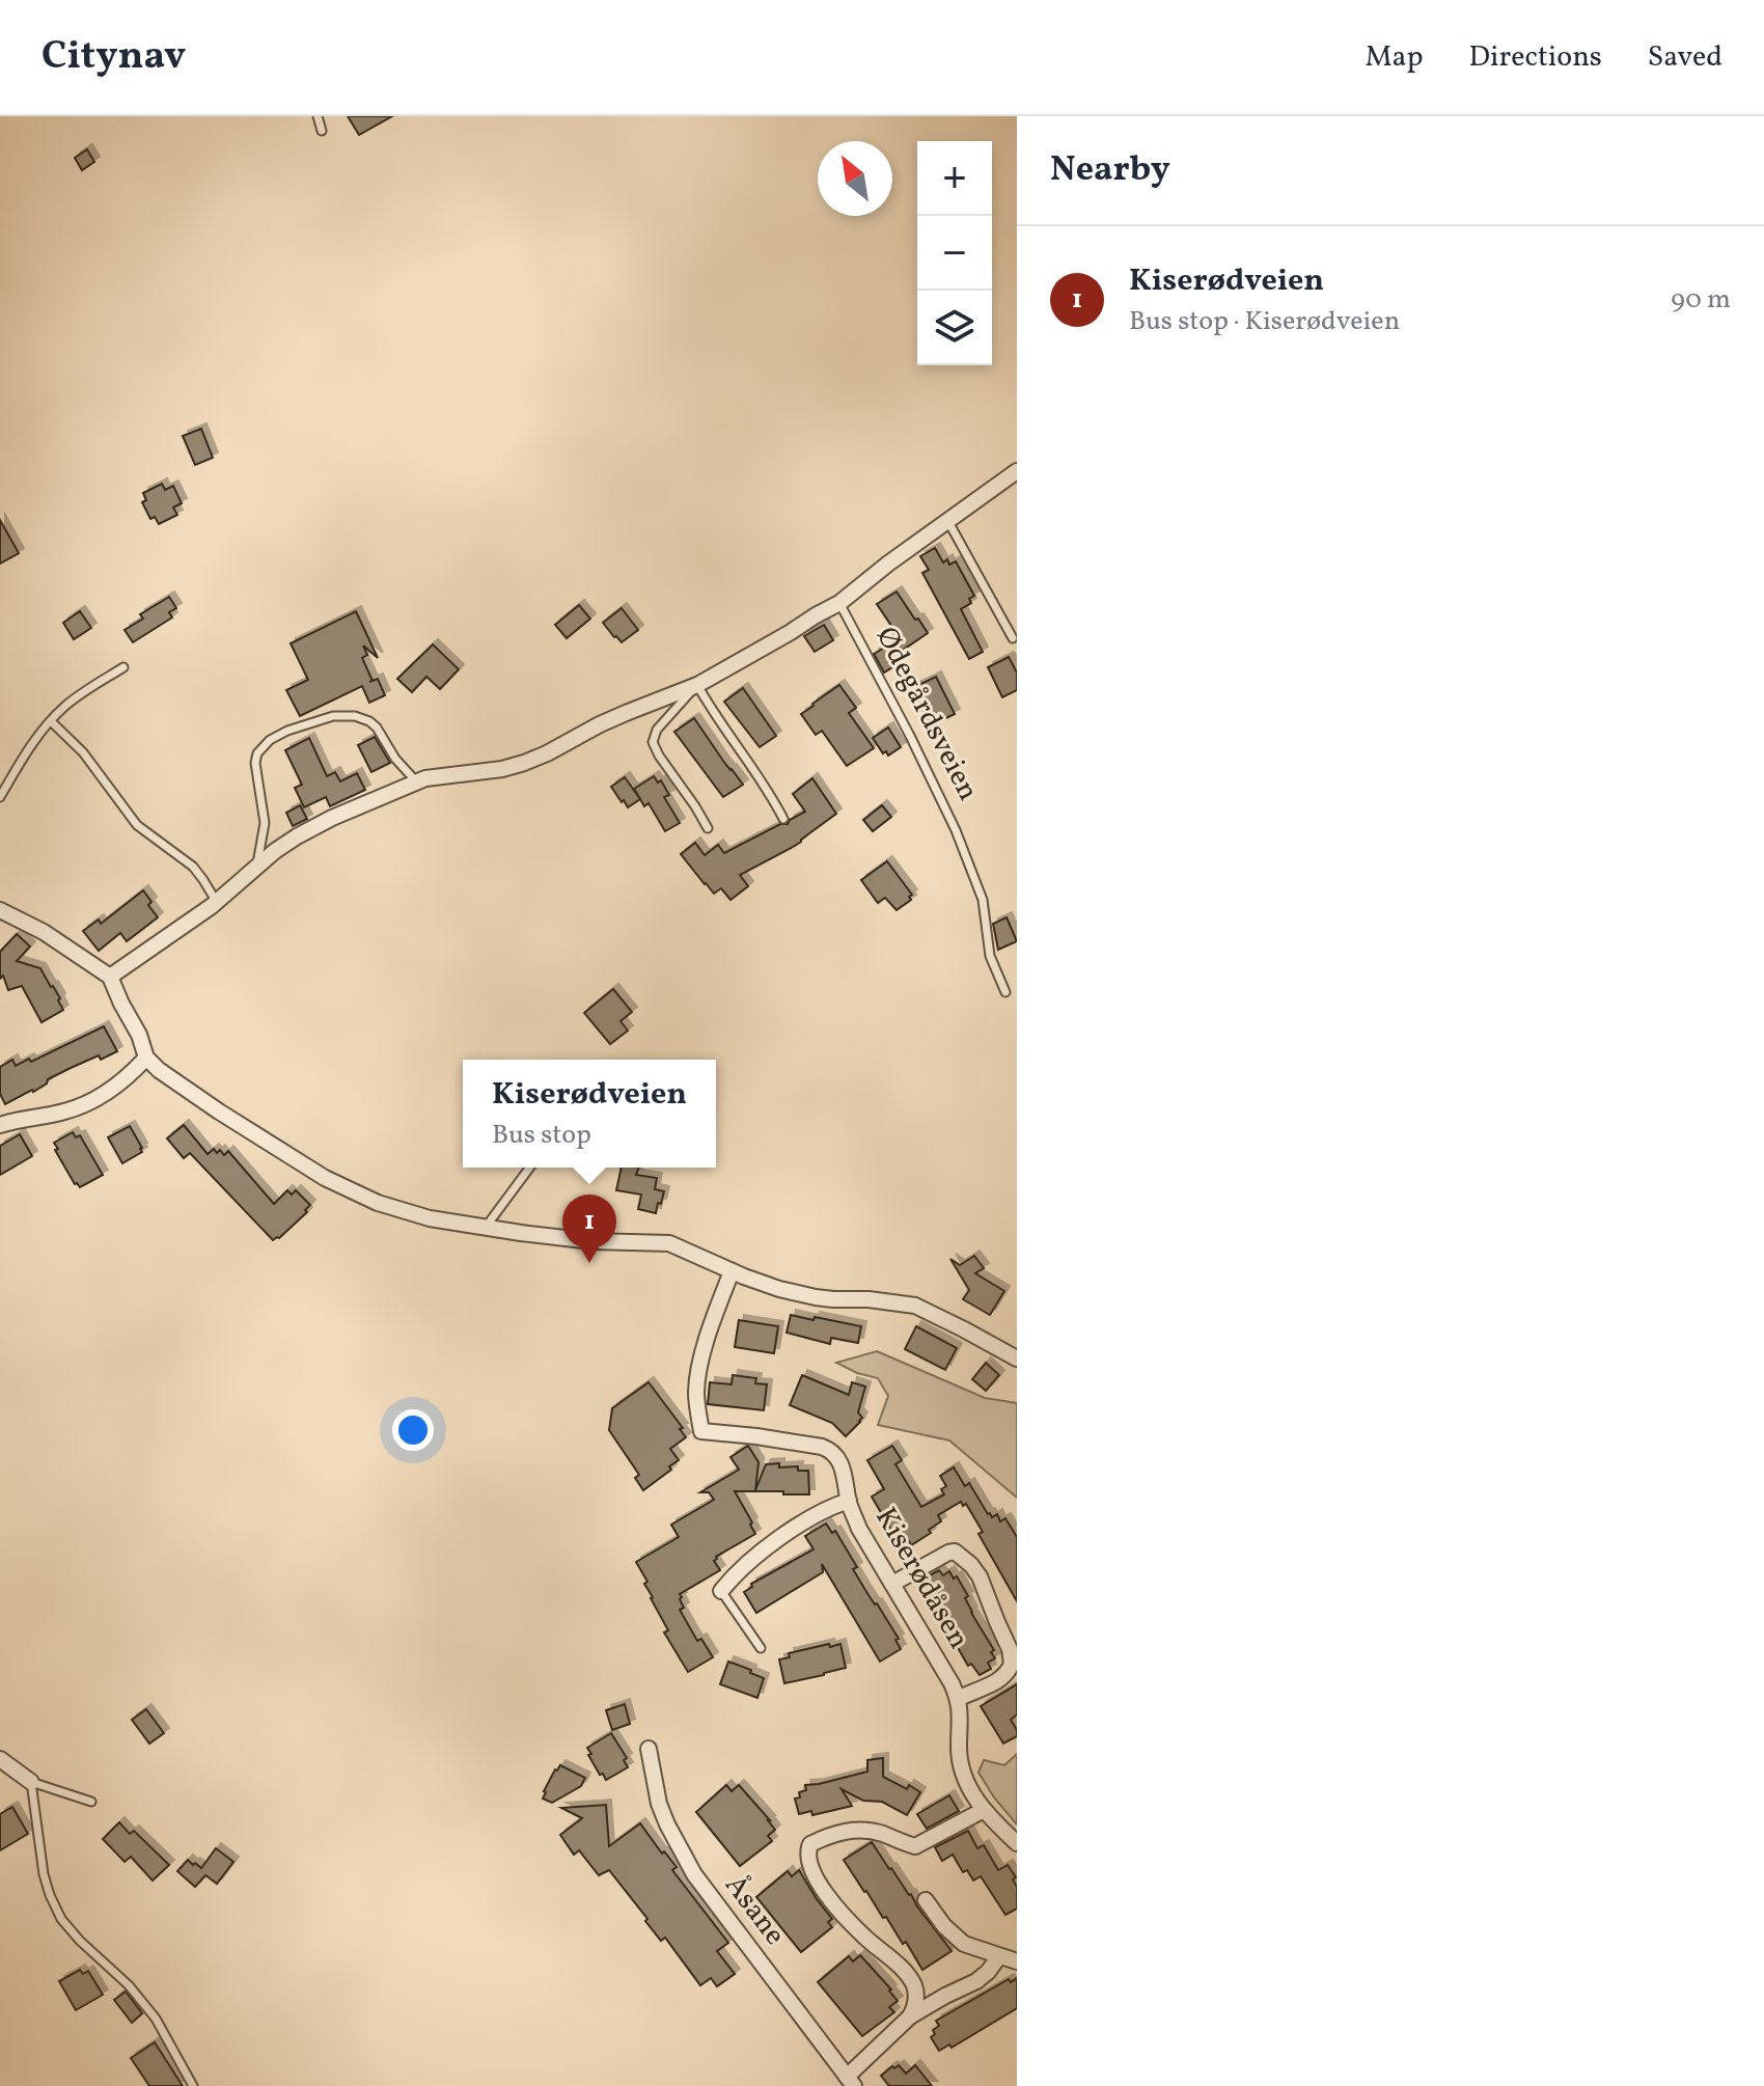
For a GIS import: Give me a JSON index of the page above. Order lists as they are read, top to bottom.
{
  "streets": {
    "street": ["Kiserødåsen", "Åsane"],
    "lane": ["Ødegårdsveien"]
  },
  "north": "top left",
  "page": {
    "header": "Citynav",
    "nav": ["Map", "Directions", "Saved"],
    "heading": "Nearby",
    "map_buttons": ["+", "−"],
    "list": [
      {
        "mark": "1",
        "name": "Kiserødveien",
        "note": "Bus stop · Kiserødveien",
        "value": "90 m"
      }
    ],
    "popup": ["Kiserødveien", "Bus stop"],
    "pins": "1"
  }
}
